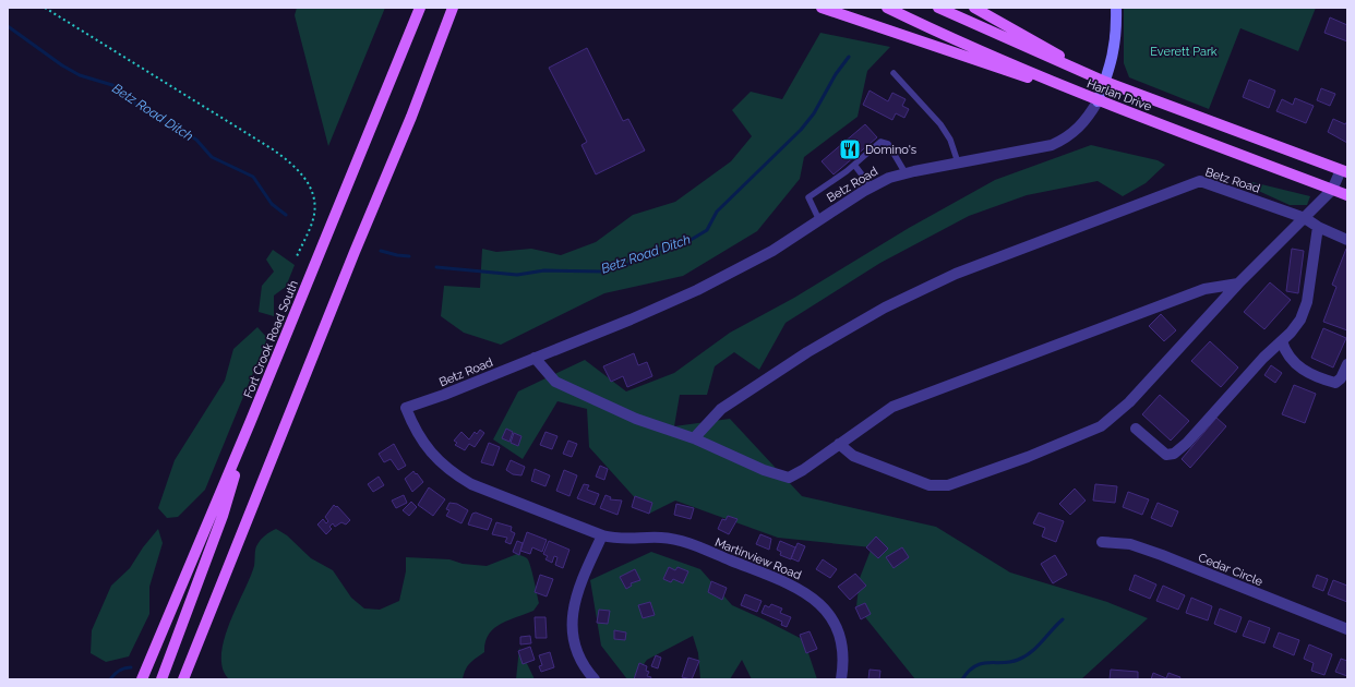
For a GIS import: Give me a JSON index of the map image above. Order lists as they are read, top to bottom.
{
  "streets": {
    "main road": ["Harlan Drive", "Fort Crook Road South"],
    "street": ["Betz Road", "Martinview Road", "Cedar Circle"]
  },
  "crossings": [
    ["Harlan Drive", "Betz Road"],
    ["Betz Road", "Martinview Road"]
  ],
  "water": ["Betz Road Ditch"],
  "parks": ["Everett Park"],
  "places": {
    "restaurant": ["Domino's"]
  }
}
